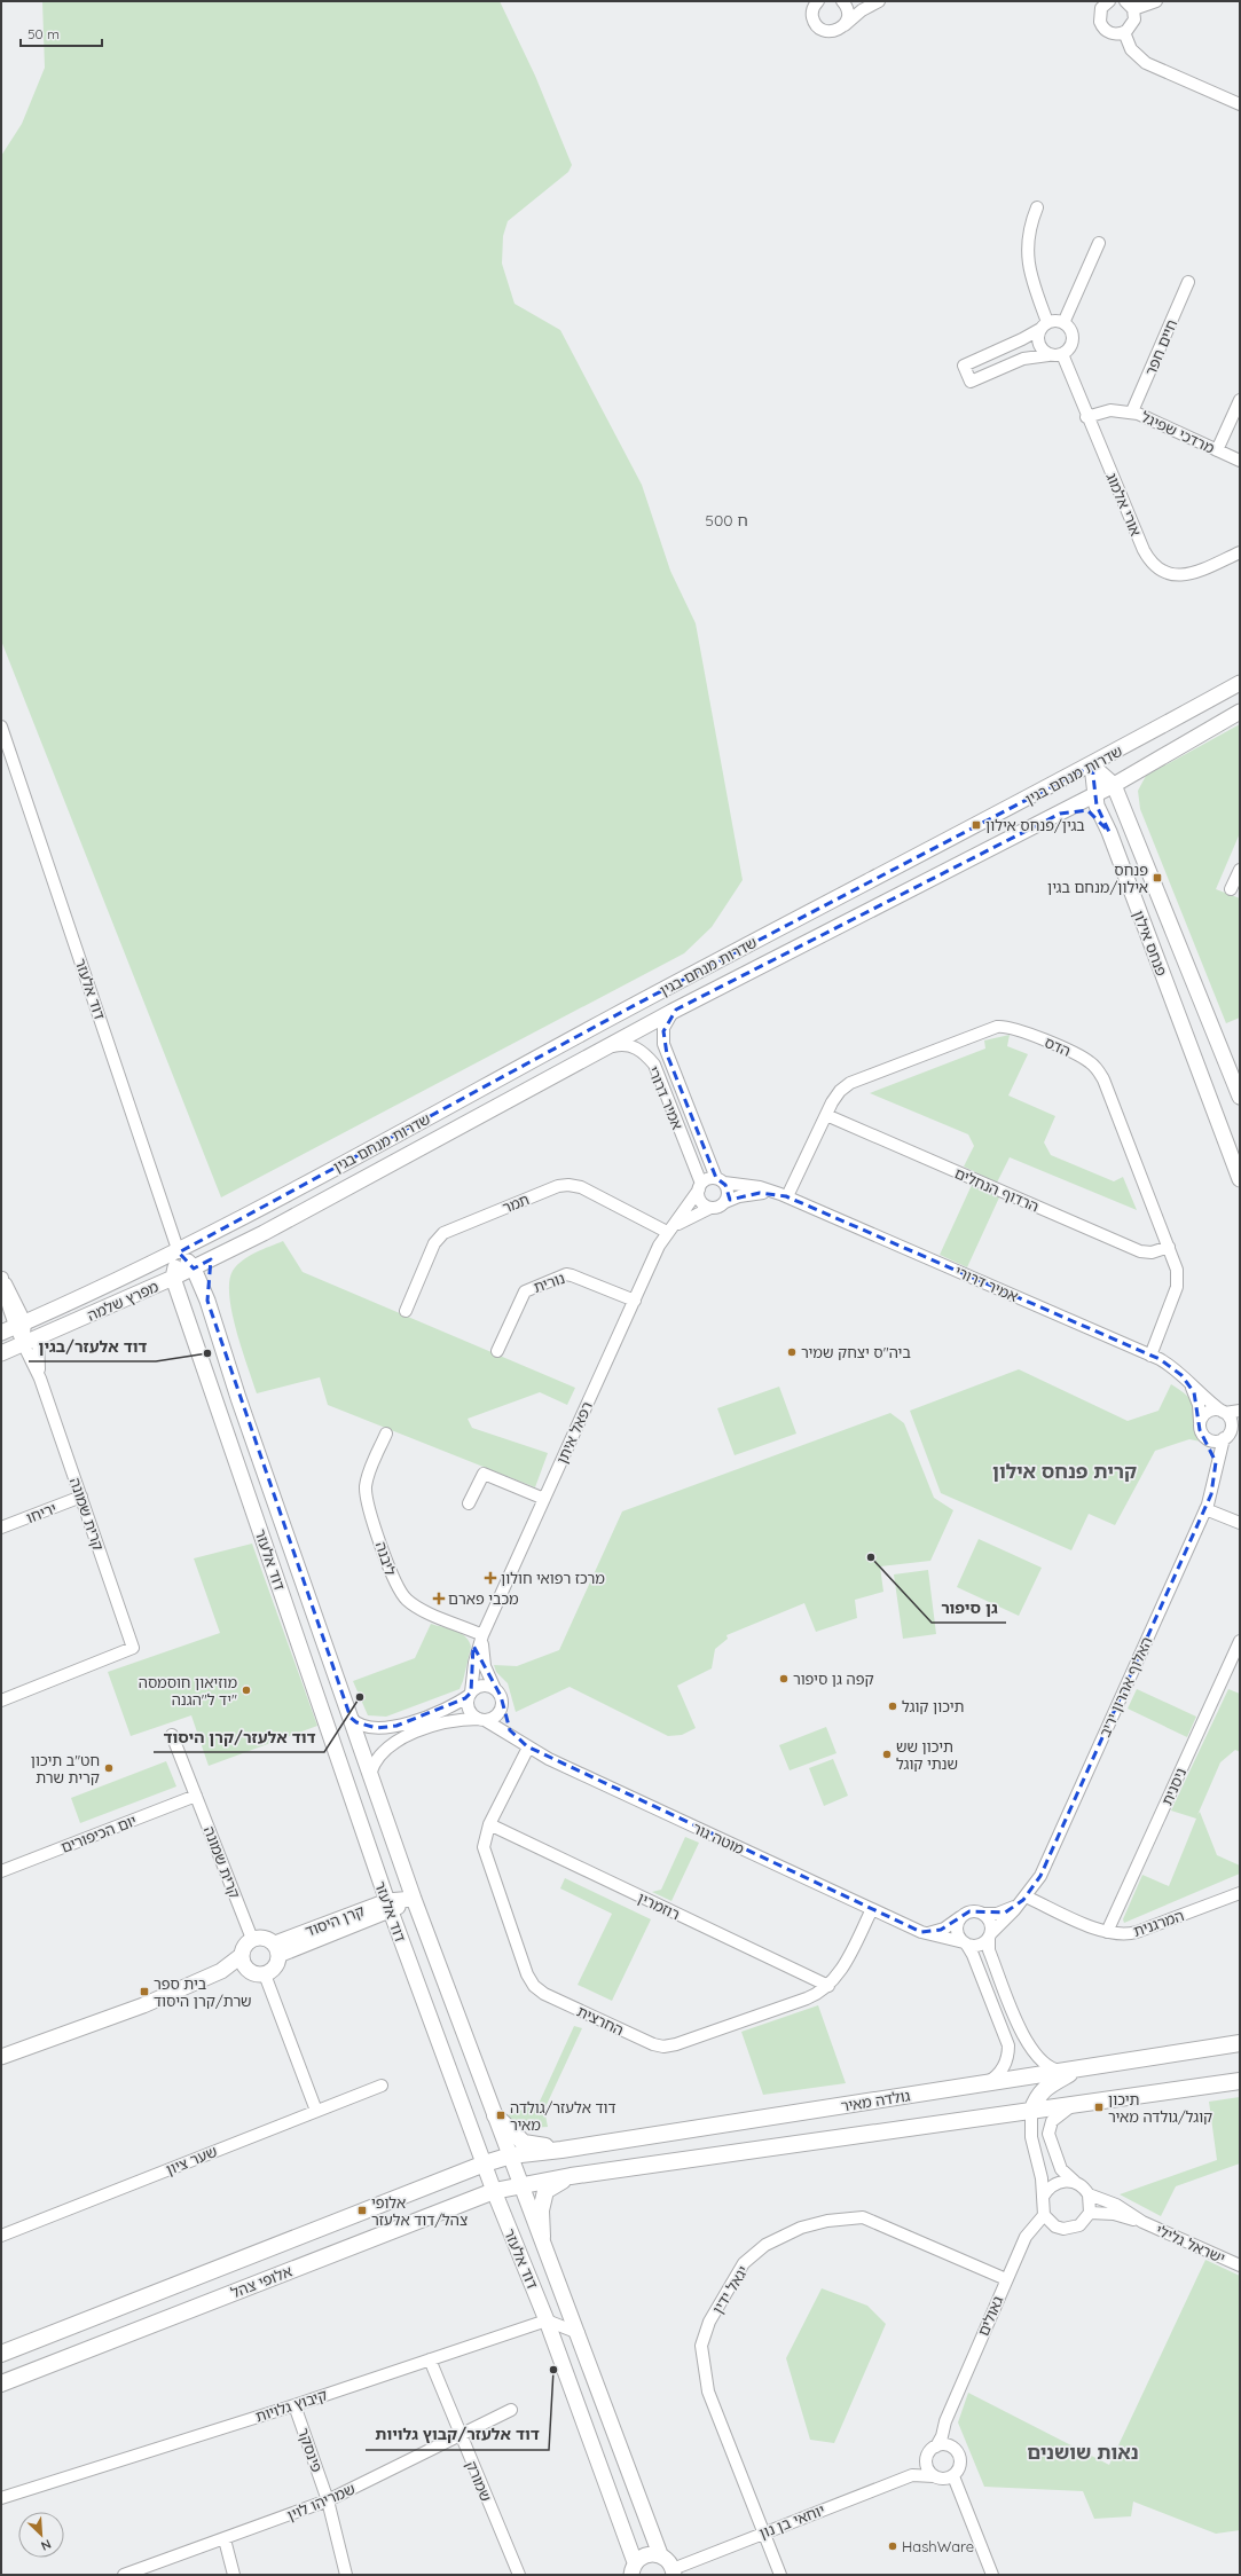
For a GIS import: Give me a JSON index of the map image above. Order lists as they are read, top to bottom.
{
  "streets": {
    "main road": ["גולדה מאיר", "אלופי צהל"],
    "street": [
      "חיים חפר",
      "מרדכי שפיגל",
      "אורי אלמוג",
      "שדרות מנחם בגין",
      "פנחס אילון",
      "דוד אלעזר",
      "הדס",
      "אמיר דרורי",
      "הרדוף הנחלים",
      "תמר",
      "נורית",
      "מפרץ שלמה",
      "רפאל איתן",
      "יריחו",
      "קרית שמונה",
      "ליבנה",
      "האלוף אהרון יריב",
      "ניסנית",
      "יום הכיפורים",
      "מוטה גור",
      "רוזמרין",
      "קרן היסוד",
      "המרגנית",
      "החרצית",
      "שער ציון",
      "ישראל גלילי",
      "יגאל ידין",
      "גאולים",
      "קיבוץ גלויות",
      "פינסקר",
      "שמורק",
      "שמריהו לוין",
      "יוחאי בן נון"
    ]
  },
  "crossings": [
    ["חיים חפר", "מרדכי שפיגל"],
    ["מרדכי שפיגל", "אורי אלמוג"],
    ["שדרות מנחם בגין", "פנחס אילון"],
    ["שדרות מנחם בגין", "דוד אלעזר"],
    ["שדרות מנחם בגין", "אמיר דרורי"],
    ["שדרות מנחם בגין", "מפרץ שלמה"],
    ["דוד אלעזר", "מפרץ שלמה"],
    ["דוד אלעזר", "קרן היסוד"],
    ["דוד אלעזר", "גולדה מאיר"],
    ["דוד אלעזר", "אלופי צהל"],
    ["דוד אלעזר", "קיבוץ גלויות"],
    ["דוד אלעזר", "יוחאי בן נון"],
    ["הדס", "אמיר דרורי"],
    ["הדס", "הרדוף הנחלים"],
    ["אמיר דרורי", "רפאל איתן"],
    ["אמיר דרורי", "האלוף אהרון יריב"],
    ["תמר", "רפאל איתן"],
    ["נורית", "רפאל איתן"],
    ["מפרץ שלמה", "קרית שמונה"],
    ["רפאל איתן", "ליבנה"],
    ["רפאל איתן", "מוטה גור"],
    ["יריחו", "קרית שמונה"],
    ["קרית שמונה", "יום הכיפורים"],
    ["קרית שמונה", "קרן היסוד"],
    ["האלוף אהרון יריב", "מוטה גור"],
    ["האלוף אהרון יריב", "המרגנית"],
    ["ניסנית", "המרגנית"],
    ["מוטה גור", "החרצית"],
    ["רוזמרין", "החרצית"],
    ["גולדה מאיר", "אלופי צהל"],
    ["ישראל גלילי", "גאולים"],
    ["יגאל ידין", "גאולים"],
    ["יגאל ידין", "יוחאי בן נון"],
    ["גאולים", "יוחאי בן נון"],
    ["קיבוץ גלויות", "פינסקר"],
    ["קיבוץ גלויות", "שמורק"],
    ["פינסקר", "שמריהו לוין"],
    ["שמורק", "שמריהו לוין"]
  ],
  "districts": ["ח 500", "קרית פנחס אילון", "נאות שושנים"],
  "places": {
    "transit": [
      "בגין/פנחס אילון",
      "פנחס אילון/מנחם בגין",
      "בית ספר שרת/קרן היסוד",
      "תיכון קוגל/גולדה מאיר",
      "דוד אלעזר/גולדה מאיר",
      "אלופי צהל/דוד אלעזר"
    ],
    "other": [
      "ביה\"ס יצחק שמיר",
      "דוד אלעזר/בגין",
      "גן סיפור",
      "קפה גן סיפור",
      "מוזיאון חוסמסה יד ל\"הגנה\"",
      "דוד אלעזר/קרן היסוד",
      "תיכון קוגל",
      "תיכון שש שנתי קוגל",
      "חט\"ב תיכון קרית שרת",
      "דוד אלעזר/קבוץ גלויות",
      "HashWare"
    ],
    "health": ["מרכז רפואי חולון", "מכבי פארם"]
  },
  "scale_bar": "50 m",
  "north": "bottom right"
}
